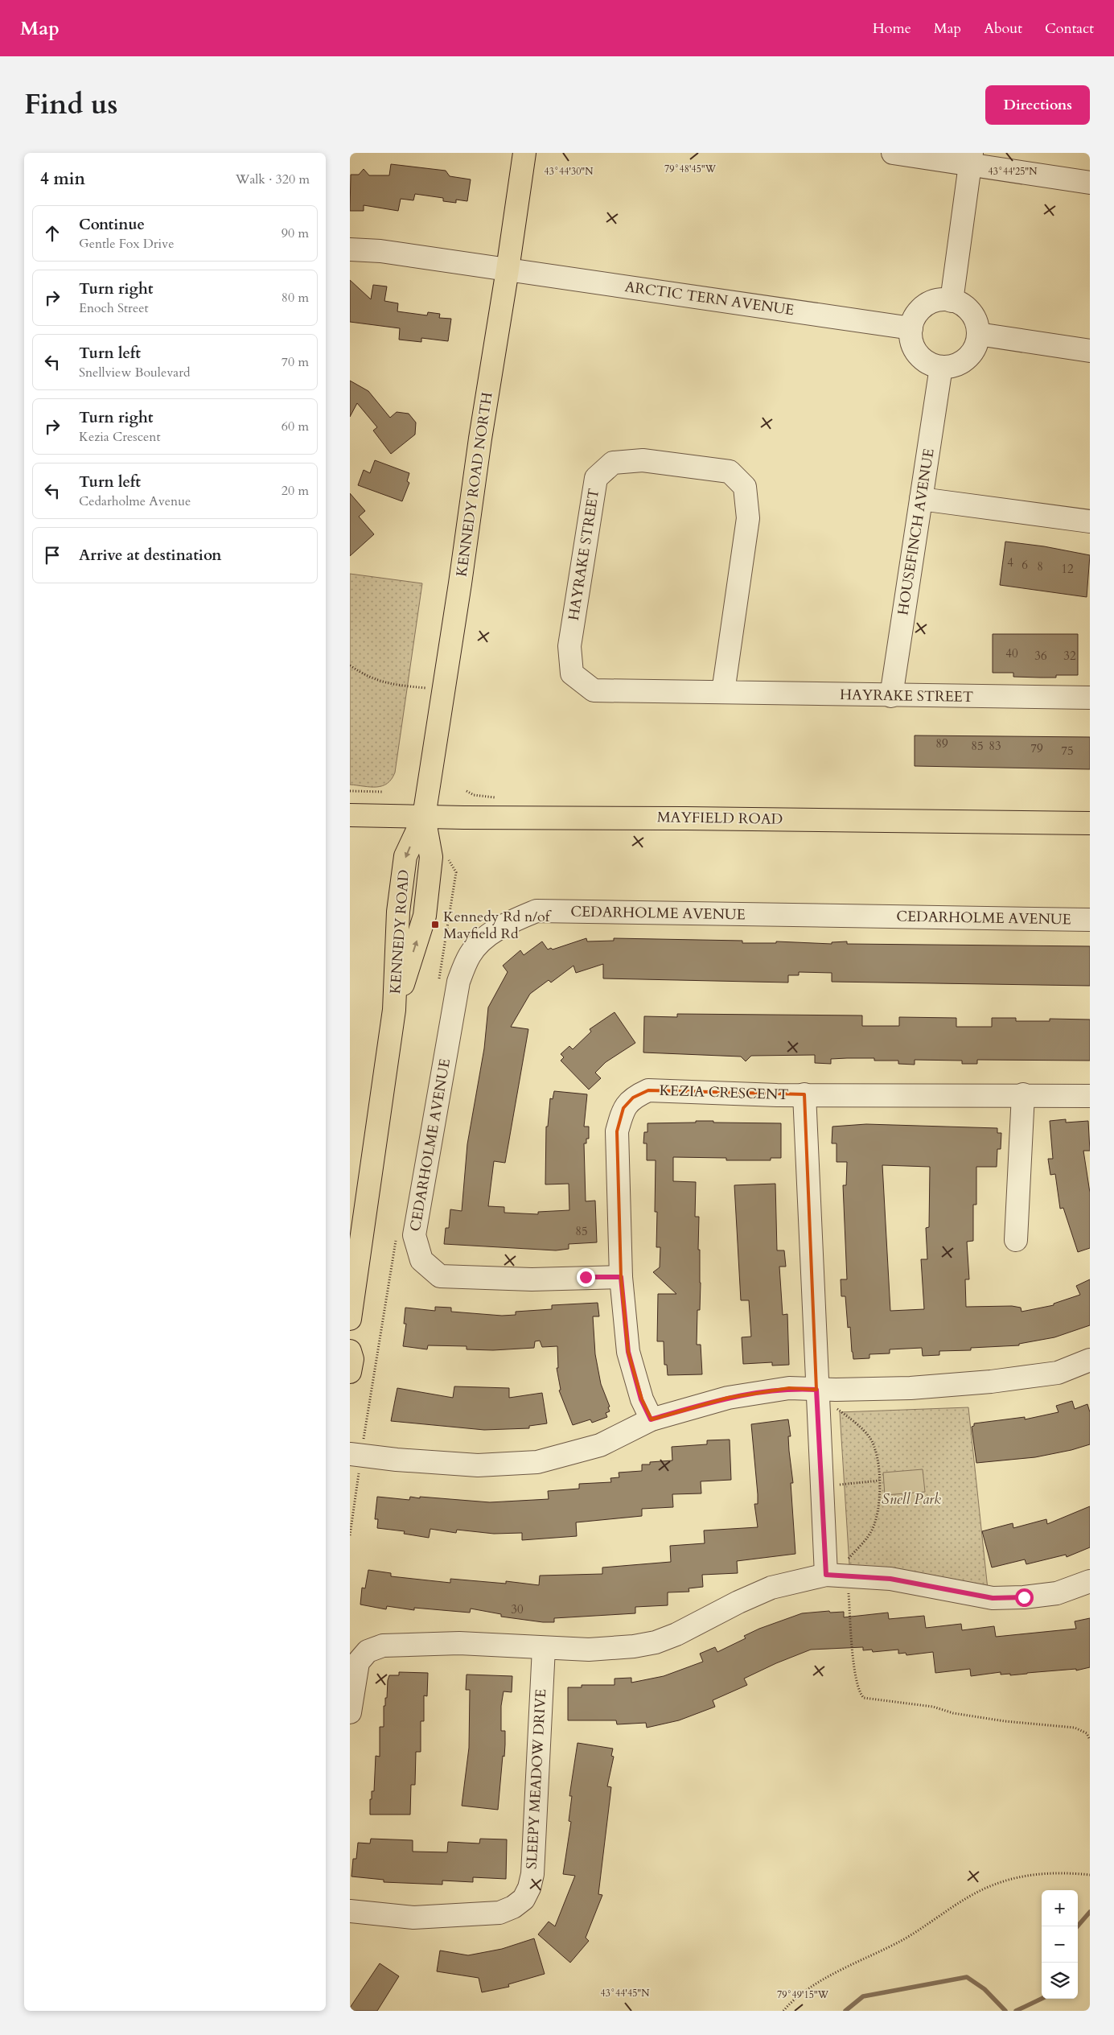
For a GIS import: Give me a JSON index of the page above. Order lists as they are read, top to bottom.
{
  "streets": {
    "main road": ["KENNEDY ROAD NORTH", "MAYFIELD ROAD", "KENNEDY ROAD"],
    "street": [
      "ARCTIC TERN AVENUE",
      "HOUSEFINCH AVENUE",
      "HAYRAKE STREET",
      "CEDARHOLME AVENUE",
      "KEZIA CRESCENT",
      "SLEEPY MEADOW DRIVE"
    ]
  },
  "crossings": [
    ["ARCTIC TERN AVENUE", "KENNEDY ROAD NORTH"],
    ["ARCTIC TERN AVENUE", "HOUSEFINCH AVENUE"],
    ["KENNEDY ROAD NORTH", "MAYFIELD ROAD"],
    ["KENNEDY ROAD NORTH", "KENNEDY ROAD"],
    ["HOUSEFINCH AVENUE", "HAYRAKE STREET"],
    ["MAYFIELD ROAD", "KENNEDY ROAD"],
    ["CEDARHOLME AVENUE", "KEZIA CRESCENT"]
  ],
  "parks": ["Snell Park"],
  "places": {
    "transit": ["Kennedy Rd n/of Mayfield Rd"]
  },
  "house_numbers": [
    "4",
    "6",
    "8",
    "12",
    "40",
    "36",
    "32",
    "89",
    "85",
    "83",
    "79",
    "75",
    "85",
    "30"
  ],
  "page": {
    "header": "Map",
    "nav": [
      "Home",
      "Map",
      "About",
      "Contact"
    ],
    "title": "Find us",
    "buttons": "Directions",
    "heading": ["4 min", "Walk · 320 m"],
    "list": [
      ["Continue", "Gentle Fox Drive", "90 m"],
      ["Turn right", "Enoch Street", "80 m"],
      ["Turn left", "Snellview Boulevard", "70 m"],
      ["Turn right", "Kezia Crescent", "60 m"],
      ["Turn left", "Cedarholme Avenue", "20 m"],
      "Arrive at destination"
    ],
    "map_buttons": ["+", "−"]
  },
  "coordinates": [
    "79°48'45\"W",
    "43°44'30\"N",
    "43°44'25\"N",
    "43°44'45\"N",
    "79°49'15\"W"
  ]
}
